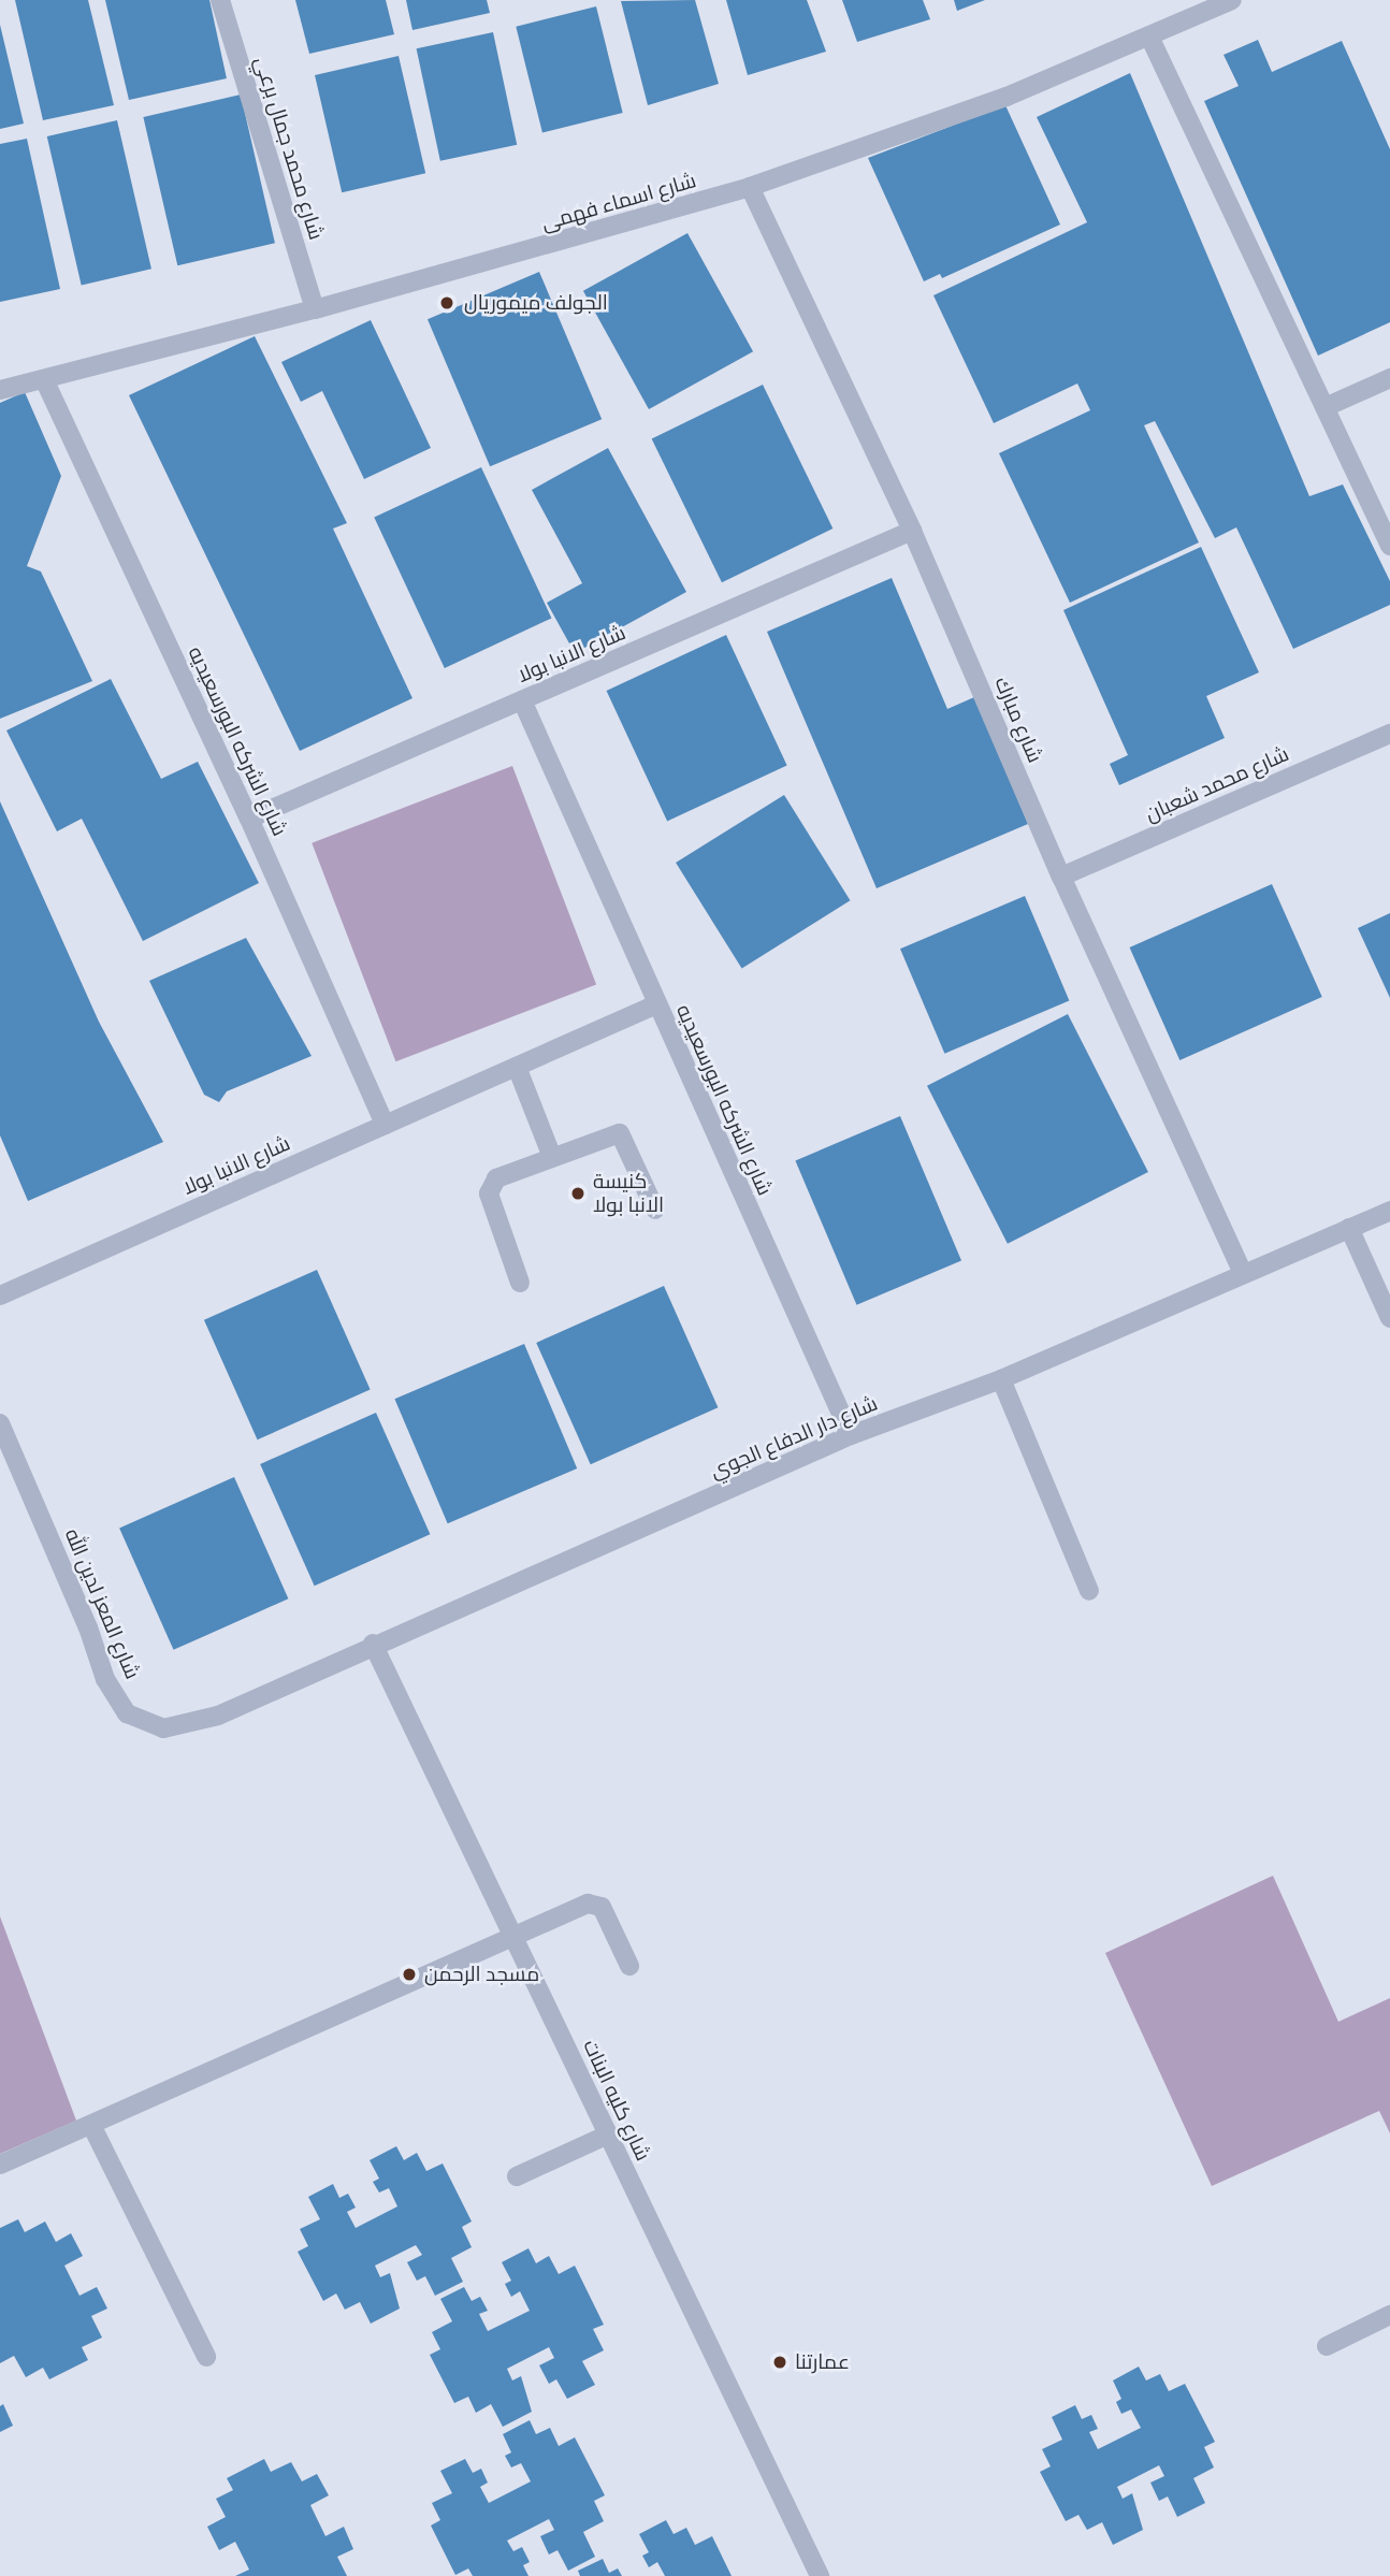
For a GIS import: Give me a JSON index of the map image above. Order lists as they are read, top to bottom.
{
  "streets": {
    "street": [
      "شارع محمد جمال برعي",
      "شارع اسماء فهمى",
      "شارع الانبا بولا",
      "شارع مبارك",
      "شارع الشركه البورسعيديه",
      "شارع محمد شعبان",
      "شارع دار الدفاع الجوي",
      "شارع المعز لدين الله",
      "شارع كليه البنات"
    ]
  },
  "crossings": [
    ["شارع محمد جمال برعي", "شارع اسماء فهمى"],
    ["شارع اسماء فهمى", "شارع مبارك"],
    ["شارع اسماء فهمى", "شارع الشركه البورسعيديه"],
    ["شارع الانبا بولا", "شارع مبارك"],
    ["شارع الانبا بولا", "شارع الشركه البورسعيديه"],
    ["شارع مبارك", "شارع محمد شعبان"],
    ["شارع مبارك", "شارع دار الدفاع الجوي"],
    ["شارع الشركه البورسعيديه", "شارع دار الدفاع الجوي"],
    ["شارع دار الدفاع الجوي", "شارع المعز لدين الله"],
    ["شارع دار الدفاع الجوي", "شارع كليه البنات"]
  ],
  "places": [
    "الجولف ميموريال",
    "كنيسة الانبا بولا",
    "مسجد الرحمن",
    "عمارتنا"
  ]
}
